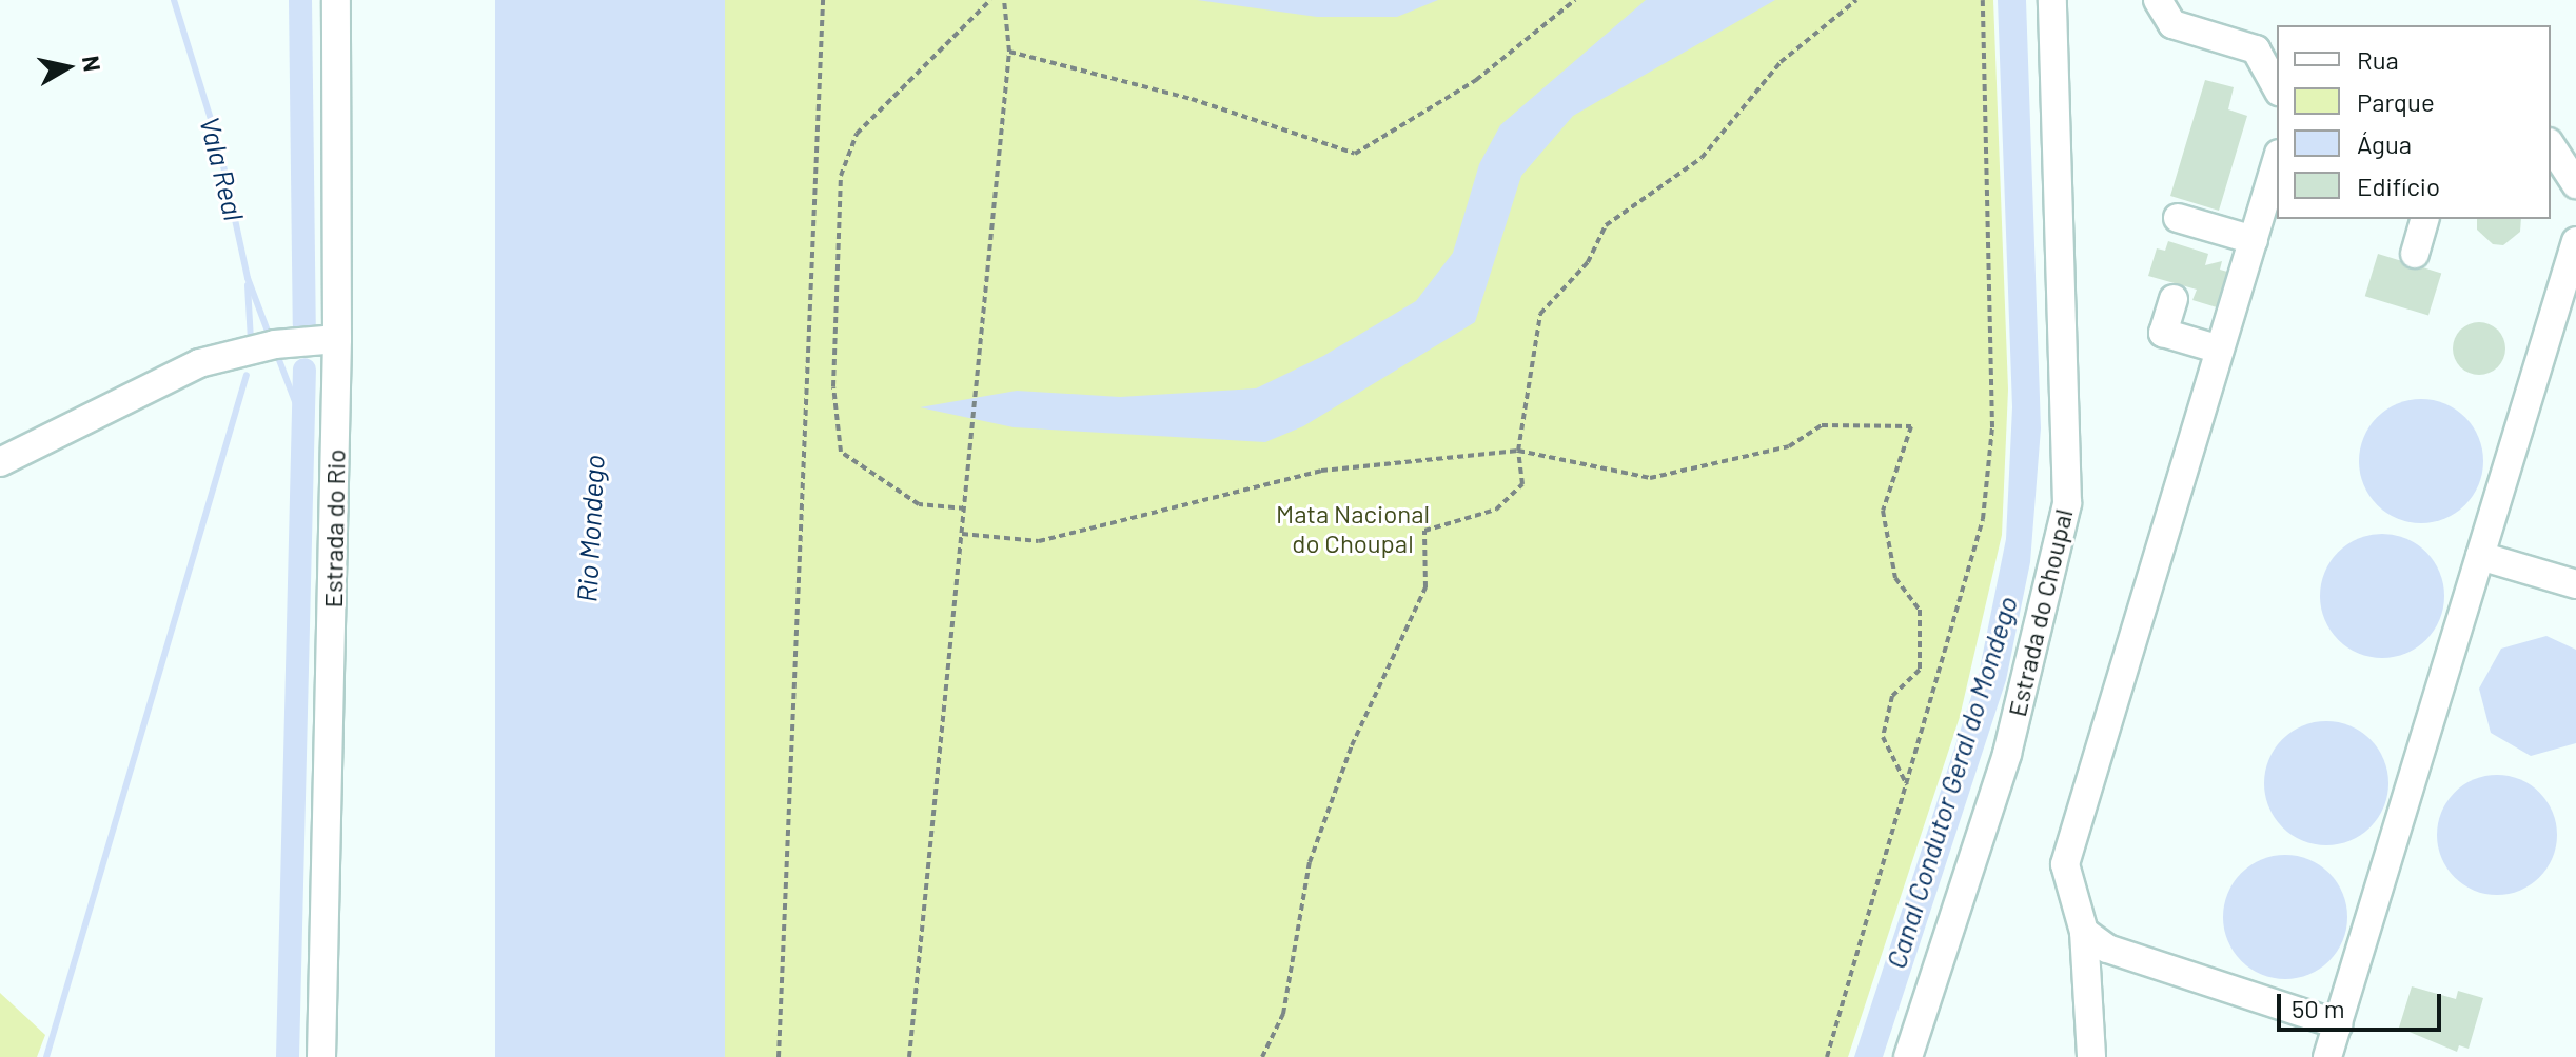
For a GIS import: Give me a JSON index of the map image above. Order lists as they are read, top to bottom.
{
  "streets": {
    "street": ["Estrada do Rio", "Estrada do Choupal"]
  },
  "water": ["Vala Real", "Rio Mondego", "Canal Condutor Geral do Mondego"],
  "parks": ["Mata Nacional do Choupal"],
  "legend": [
    "Rua",
    "Parque",
    "Água",
    "Edifício"
  ],
  "scale_bar": "50 m",
  "north": "right"
}
